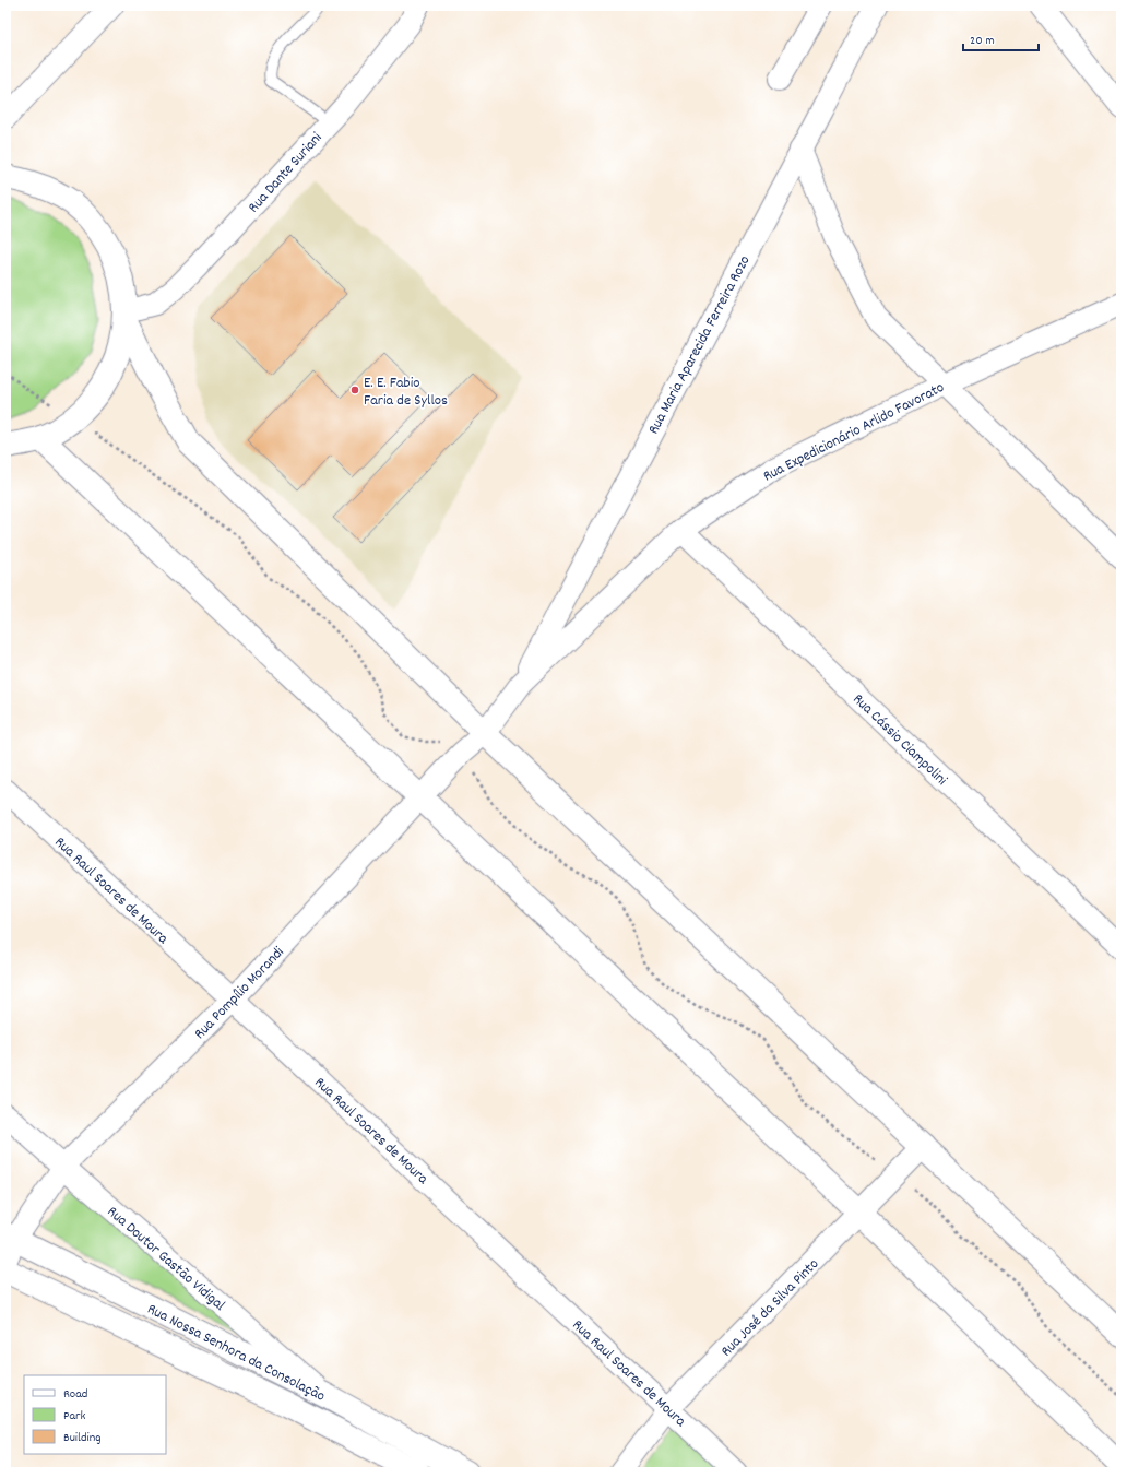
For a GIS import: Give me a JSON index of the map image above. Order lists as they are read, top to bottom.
{
  "streets": {
    "street": [
      "Rua Dante Suriani",
      "Rua Maria Aparecida Ferreira Rozo",
      "Rua Expedicionário Arlido Favorato",
      "Rua Cássio Ciampolini",
      "Rua Raul Soares de Moura",
      "Rua Pompílio Morandi",
      "Rua Doutor Gastão Vidigal",
      "Rua José da Silva Pinto",
      "Rua Nossa Senhora da Consolação"
    ]
  },
  "crossings": [
    ["Rua Maria Aparecida Ferreira Rozo", "Rua Expedicionário Arlido Favorato"],
    ["Rua Expedicionário Arlido Favorato", "Rua Cássio Ciampolini"],
    ["Rua Expedicionário Arlido Favorato", "Rua Pompílio Morandi"],
    ["Rua Raul Soares de Moura", "Rua Pompílio Morandi"],
    ["Rua Raul Soares de Moura", "Rua José da Silva Pinto"],
    ["Rua Pompílio Morandi", "Rua Doutor Gastão Vidigal"],
    ["Rua Pompílio Morandi", "Rua Nossa Senhora da Consolação"],
    ["Rua Doutor Gastão Vidigal", "Rua Nossa Senhora da Consolação"]
  ],
  "places": ["E. E. Fabio Faria de Syllos"],
  "legend": ["Road", "Park", "Building"],
  "scale_bar": "20 m"
}
